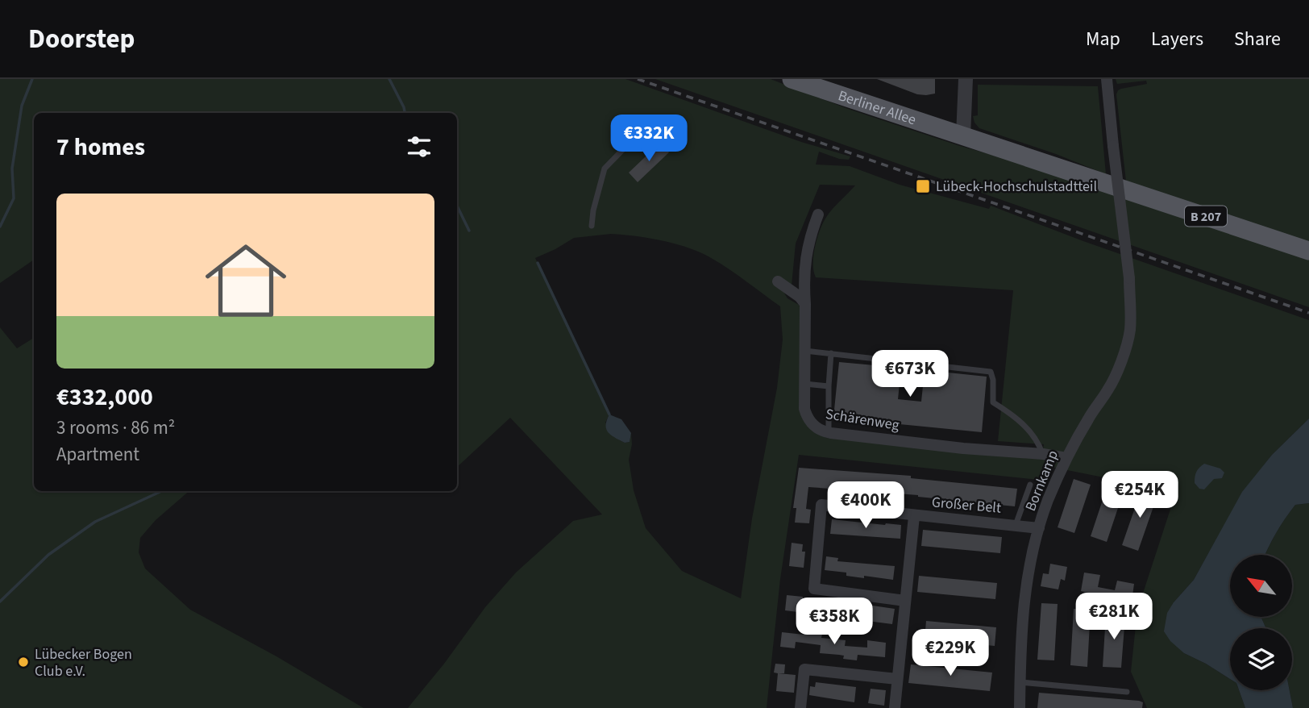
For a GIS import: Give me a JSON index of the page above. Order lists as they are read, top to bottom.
{
  "streets": {
    "main road": ["Berliner Allee", "B 207"],
    "street": ["Schärenweg", "Bornkamp", "Großer Belt"]
  },
  "crossings": [
    ["Berliner Allee", "B 207"],
    ["Schärenweg", "Bornkamp"],
    ["Bornkamp", "Großer Belt"]
  ],
  "places": {
    "transit": ["Lübeck-Hochschulstadtteil"],
    "other": ["Lübecker Bogen Club e.V."]
  },
  "north": "top left",
  "page": {
    "header": "Doorstep",
    "nav": ["Map", "Layers", "Share"],
    "heading": "7 homes",
    "price": [
      "€332K",
      "€673K",
      "€254K",
      "€400K",
      "€281K",
      "€358K",
      "€229K"
    ],
    "list": [
      {
        "name": "€332,000",
        "note": "3 rooms · 86 m² · Apartment"
      }
    ]
  }
}
